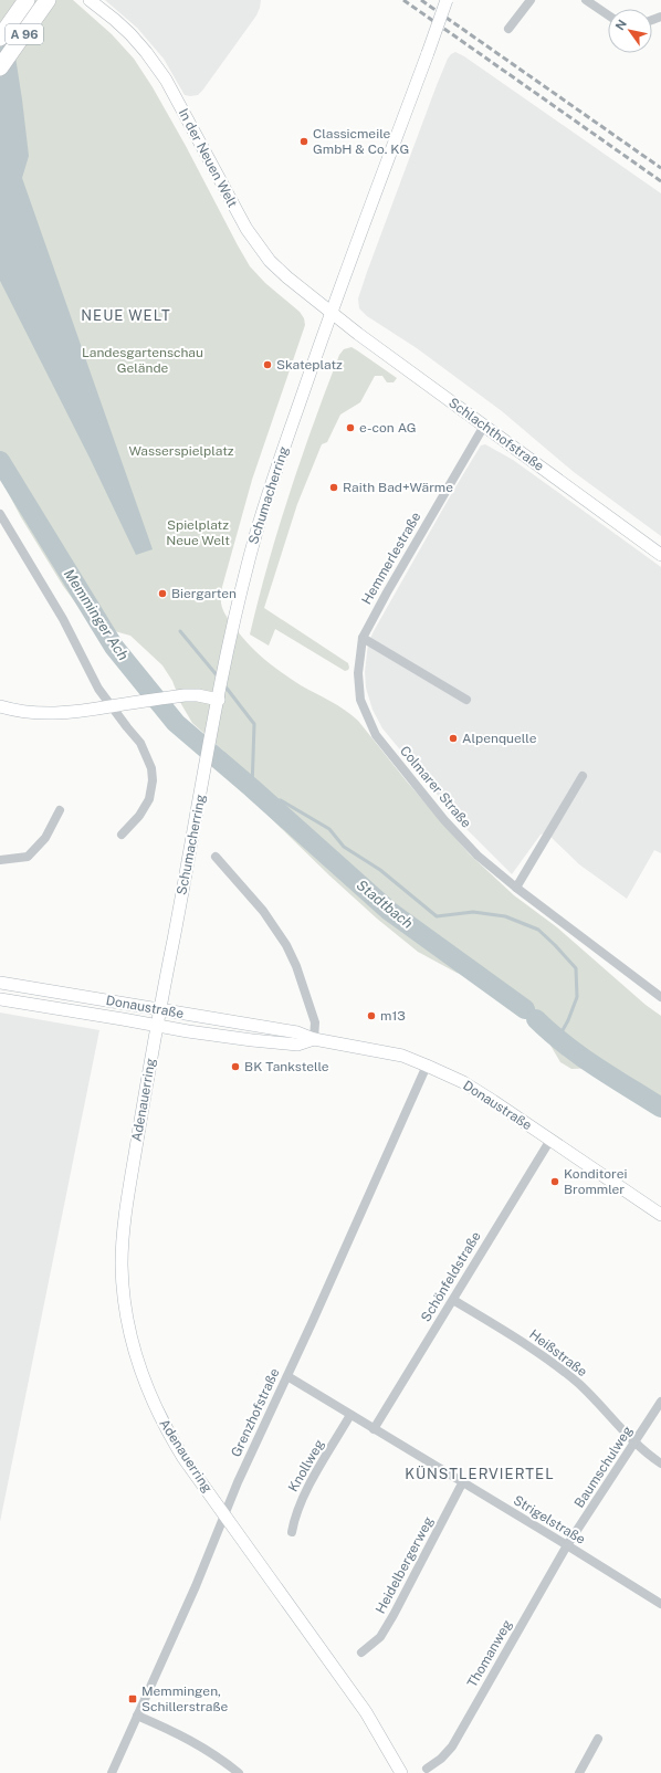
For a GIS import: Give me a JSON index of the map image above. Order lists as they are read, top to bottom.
{
  "streets": {
    "highway": ["A 96"],
    "street": [
      "In der Neuen Welt",
      "Schlachthofstraße",
      "Schumacherring",
      "Hemmerlestraße",
      "Colmarer Straße",
      "Donaustraße",
      "Adenauerring",
      "Schönfeldstraße",
      "Heißstraße",
      "Grenzhofstraße",
      "Knollweg",
      "Baumschulweg",
      "Strigelstraße",
      "Heidelbergerweg",
      "Thomanweg"
    ]
  },
  "crossings": [
    ["In der Neuen Welt", "Schlachthofstraße"],
    ["In der Neuen Welt", "Schumacherring"],
    ["Schlachthofstraße", "Schumacherring"],
    ["Schlachthofstraße", "Hemmerlestraße"],
    ["Schumacherring", "Donaustraße"],
    ["Schumacherring", "Adenauerring"],
    ["Hemmerlestraße", "Colmarer Straße"],
    ["Donaustraße", "Adenauerring"],
    ["Donaustraße", "Schönfeldstraße"],
    ["Donaustraße", "Grenzhofstraße"],
    ["Adenauerring", "Grenzhofstraße"],
    ["Schönfeldstraße", "Heißstraße"],
    ["Schönfeldstraße", "Strigelstraße"],
    ["Heißstraße", "Baumschulweg"],
    ["Grenzhofstraße", "Strigelstraße"],
    ["Knollweg", "Strigelstraße"],
    ["Baumschulweg", "Strigelstraße"],
    ["Baumschulweg", "Thomanweg"],
    ["Strigelstraße", "Heidelbergerweg"],
    ["Strigelstraße", "Thomanweg"]
  ],
  "districts": ["NEUE WELT", "KÜNSTLERVIERTEL"],
  "water": ["Memminger Ach", "Stadtbach"],
  "parks": ["Landesgartenschau Gelände", "Wasserspielplatz", "Spielplatz Neue Welt"],
  "places": {
    "other": [
      "Classicmeile GmbH & Co. KG",
      "Skateplatz",
      "e-con AG",
      "Raith Bad+Wärme",
      "Biergarten",
      "Alpenquelle",
      "m13",
      "BK Tankstelle",
      "Konditorei Brommler"
    ],
    "transit": ["Memmingen, Schillerstraße"]
  },
  "north": "top left"
}
